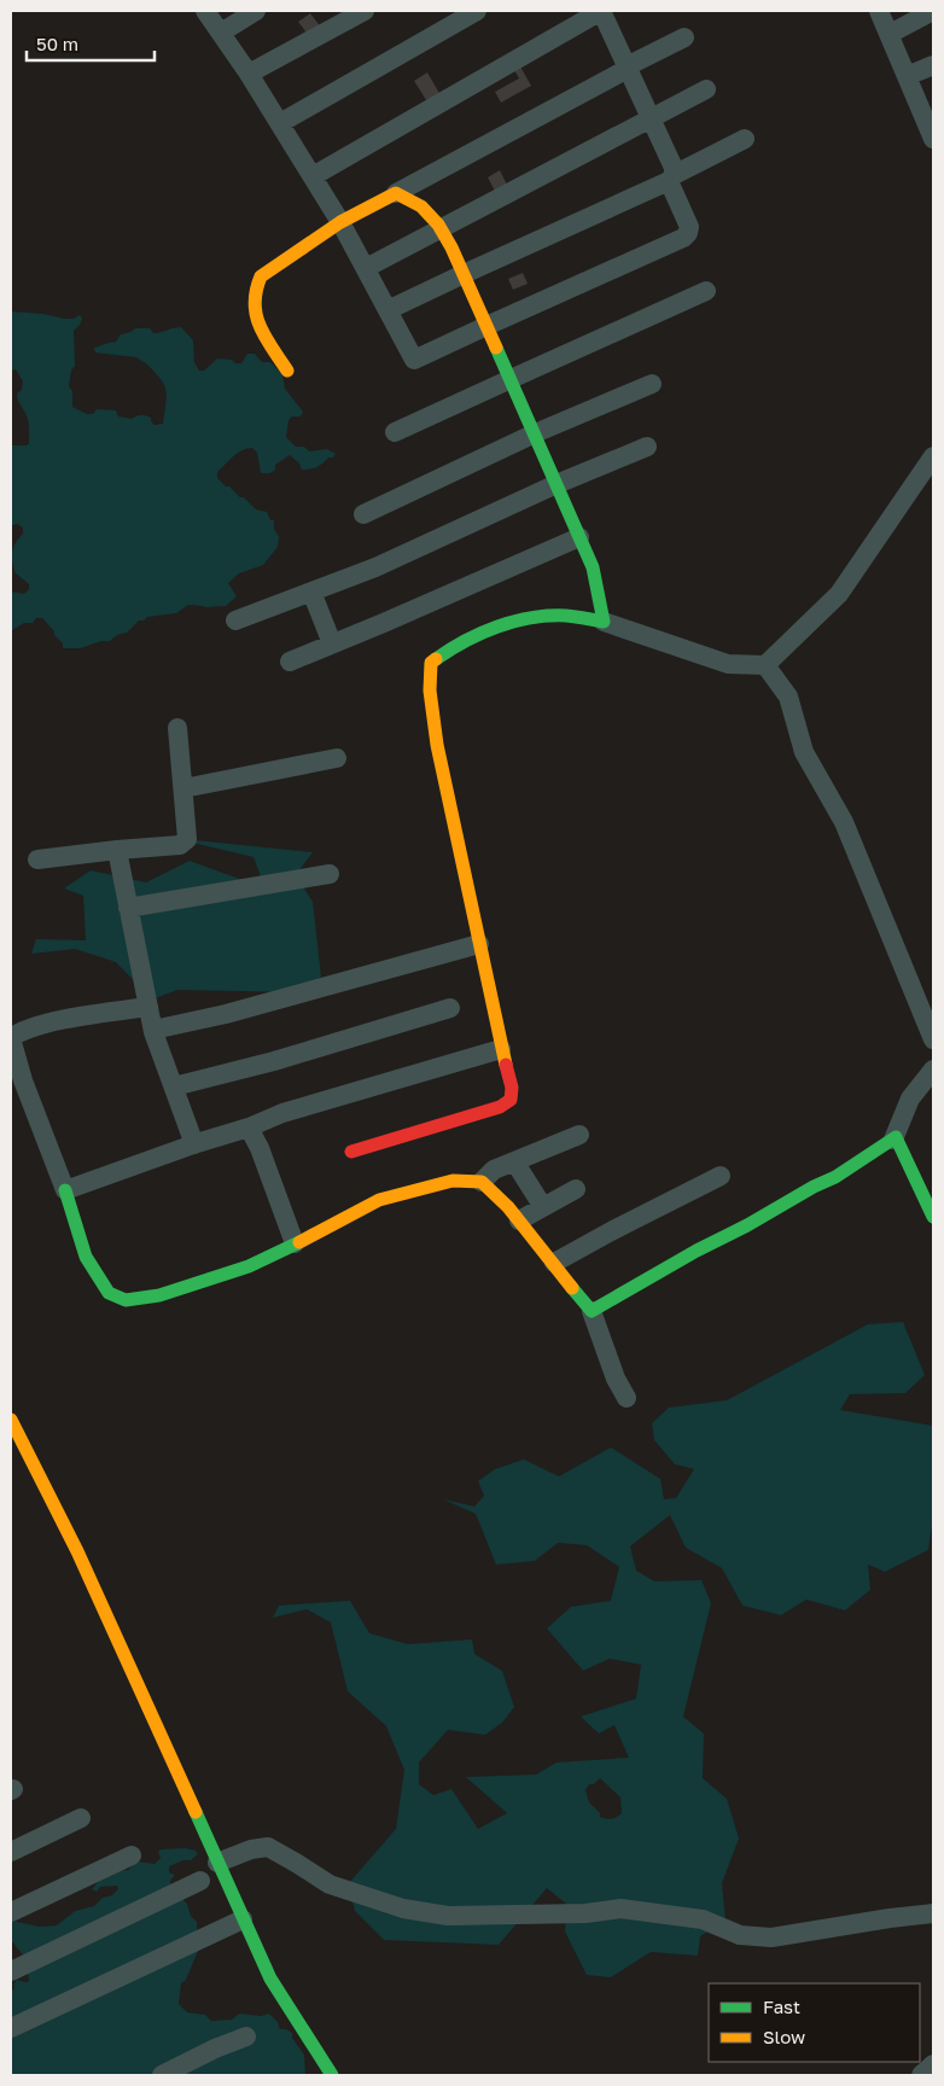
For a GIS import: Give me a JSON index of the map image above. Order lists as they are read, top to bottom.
{
  "legend": ["Fast", "Slow"],
  "scale_bar": "50 m"
}
